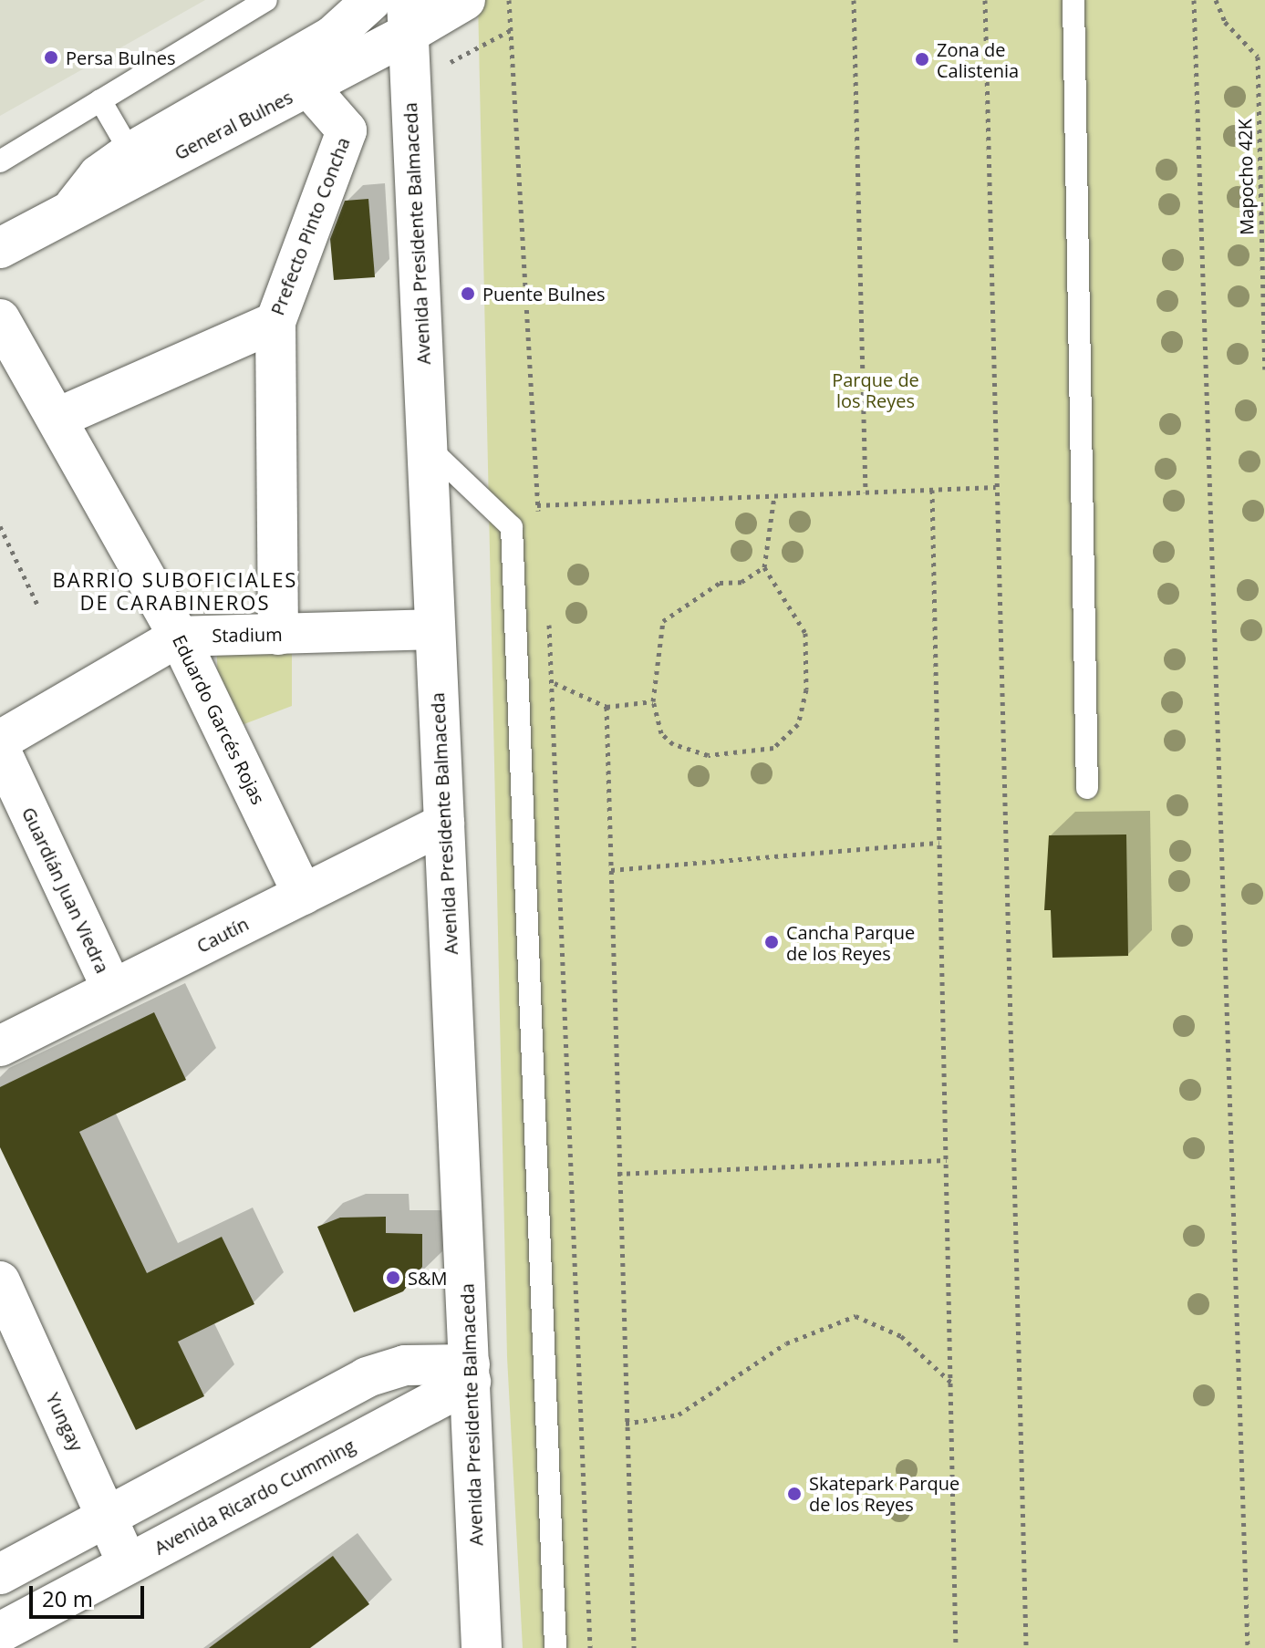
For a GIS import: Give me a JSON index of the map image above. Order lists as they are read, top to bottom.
{
  "streets": {
    "street": [
      "General Bulnes",
      "Prefecto Pinto Concha",
      "Avenida Presidente Balmaceda",
      "Stadium",
      "Eduardo Garcés Rojas",
      "Guardián Juan Viedra",
      "Cautín",
      "Yungay",
      "Avenida Ricardo Cumming"
    ],
    "path": ["Mapocho 42K"]
  },
  "crossings": [
    ["General Bulnes", "Prefecto Pinto Concha"],
    ["General Bulnes", "Avenida Presidente Balmaceda"],
    ["Prefecto Pinto Concha", "Eduardo Garcés Rojas"],
    ["Avenida Presidente Balmaceda", "Stadium"],
    ["Avenida Presidente Balmaceda", "Cautín"],
    ["Avenida Presidente Balmaceda", "Avenida Ricardo Cumming"],
    ["Stadium", "Eduardo Garcés Rojas"],
    ["Eduardo Garcés Rojas", "Cautín"],
    ["Guardián Juan Viedra", "Cautín"],
    ["Yungay", "Avenida Ricardo Cumming"]
  ],
  "districts": ["BARRIO SUBOFICIALES DE CARABINEROS"],
  "parks": ["Parque de los Reyes"],
  "places": [
    "Persa Bulnes",
    "Zona de Calistenia",
    "Puente Bulnes",
    "Cancha Parque de los Reyes",
    "S&M",
    "Skatepark Parque de los Reyes"
  ],
  "scale_bar": "20 m"
}
